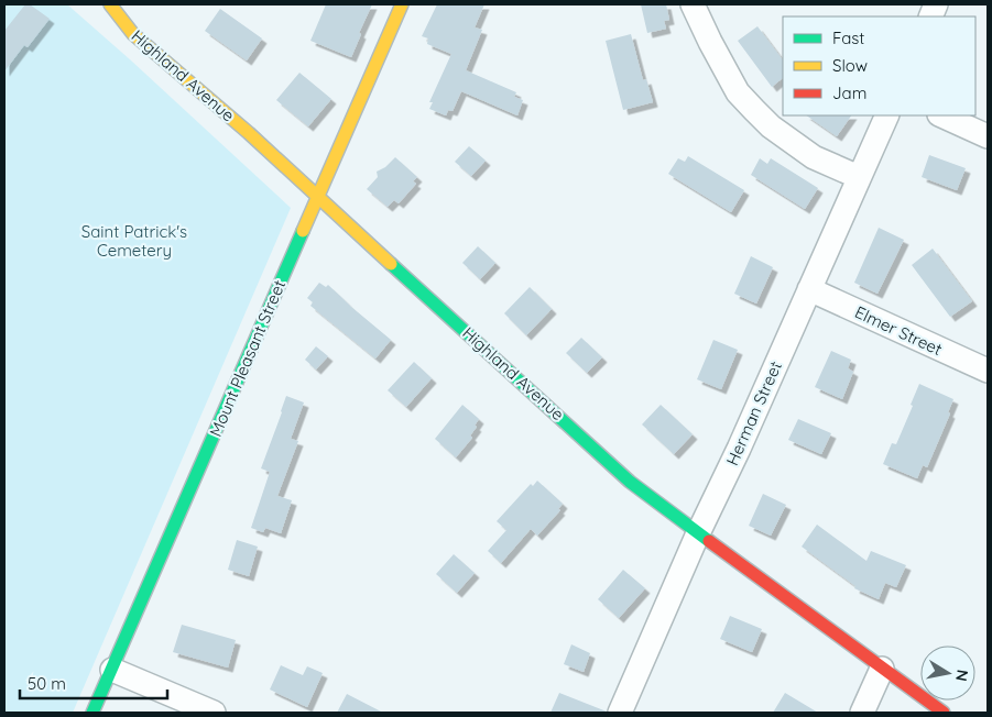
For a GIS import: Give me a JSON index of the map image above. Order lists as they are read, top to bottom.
{
  "streets": {
    "main road": ["Highland Avenue", "Mount Pleasant Street"],
    "street": ["Elmer Street", "Herman Street"]
  },
  "crossings": [
    ["Highland Avenue", "Mount Pleasant Street"],
    ["Highland Avenue", "Herman Street"],
    ["Elmer Street", "Herman Street"]
  ],
  "parks": ["Saint Patrick's Cemetery"],
  "legend": ["Fast", "Slow", "Jam"],
  "scale_bar": "50 m",
  "north": "right"
}
